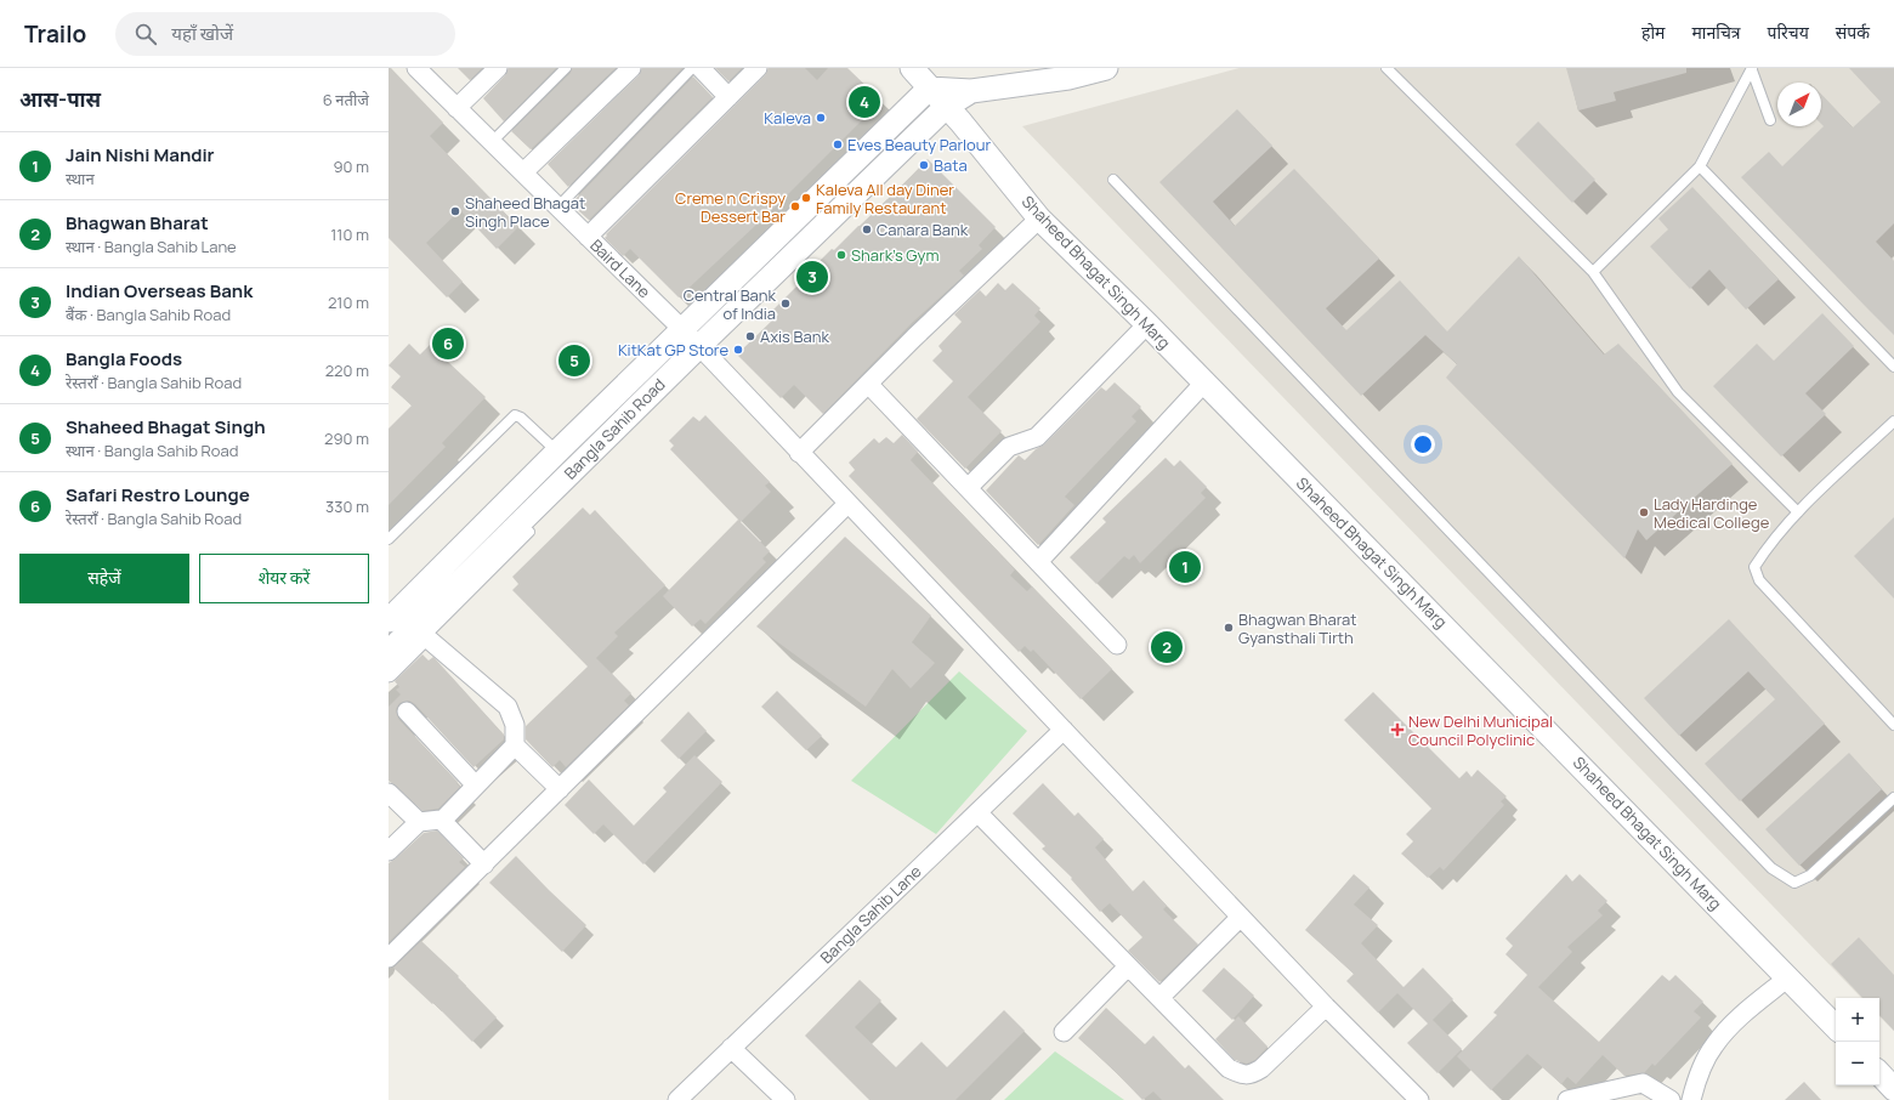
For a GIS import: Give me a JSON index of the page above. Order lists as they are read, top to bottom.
{
  "streets": {
    "street": [
      "Baird Lane",
      "Shaheed Bhagat Singh Marg",
      "Bangla Sahib Road",
      "Bangla Sahib Lane"
    ]
  },
  "crossings": [
    ["Baird Lane", "Bangla Sahib Road"],
    ["Baird Lane", "Bangla Sahib Lane"],
    ["Shaheed Bhagat Singh Marg", "Bangla Sahib Road"]
  ],
  "places": {
    "other": [
      "Kaleva",
      "Eves Beauty Parlour",
      "Bata",
      "Kaleva All day Diner Family Restaurant",
      "Creme n Crispy Dessert Bar",
      "Shaheed Bhagat Singh Place",
      "Canara Bank",
      "Shark's Gym",
      "Central Bank of India",
      "Axis Bank",
      "KitKat GP Store",
      "Lady Hardinge Medical College",
      "Bhagwan Bharat Gyansthali Tirth"
    ],
    "health": ["New Delhi Municipal Council Polyclinic"]
  },
  "north": "top right",
  "page": {
    "header": "Trailo",
    "search": "यहाँ खोजें",
    "nav": [
      "होम",
      "मानचित्र",
      "परिचय",
      "संपर्क"
    ],
    "heading": ["आस-पास", "6 नतीजे"],
    "pins": [
      "4",
      "3",
      "6",
      "5",
      "1",
      "2"
    ],
    "list": [
      {
        "mark": "1",
        "name": "Jain Nishi Mandir",
        "note": "स्थान",
        "value": "90 m"
      },
      {
        "mark": "2",
        "name": "Bhagwan Bharat",
        "note": "स्थान · Bangla Sahib Lane",
        "value": "110 m"
      },
      {
        "mark": "3",
        "name": "Indian Overseas Bank",
        "note": "बैंक · Bangla Sahib Road",
        "value": "210 m"
      },
      {
        "mark": "4",
        "name": "Bangla Foods",
        "note": "रेस्तराँ · Bangla Sahib Road",
        "value": "220 m"
      },
      {
        "mark": "5",
        "name": "Shaheed Bhagat Singh",
        "note": "स्थान · Bangla Sahib Road",
        "value": "290 m"
      },
      {
        "mark": "6",
        "name": "Safari Restro Lounge",
        "note": "रेस्तराँ · Bangla Sahib Road",
        "value": "330 m"
      }
    ],
    "buttons": ["सहेजें", "शेयर करें"],
    "map_buttons": ["+", "−"]
  }
}
